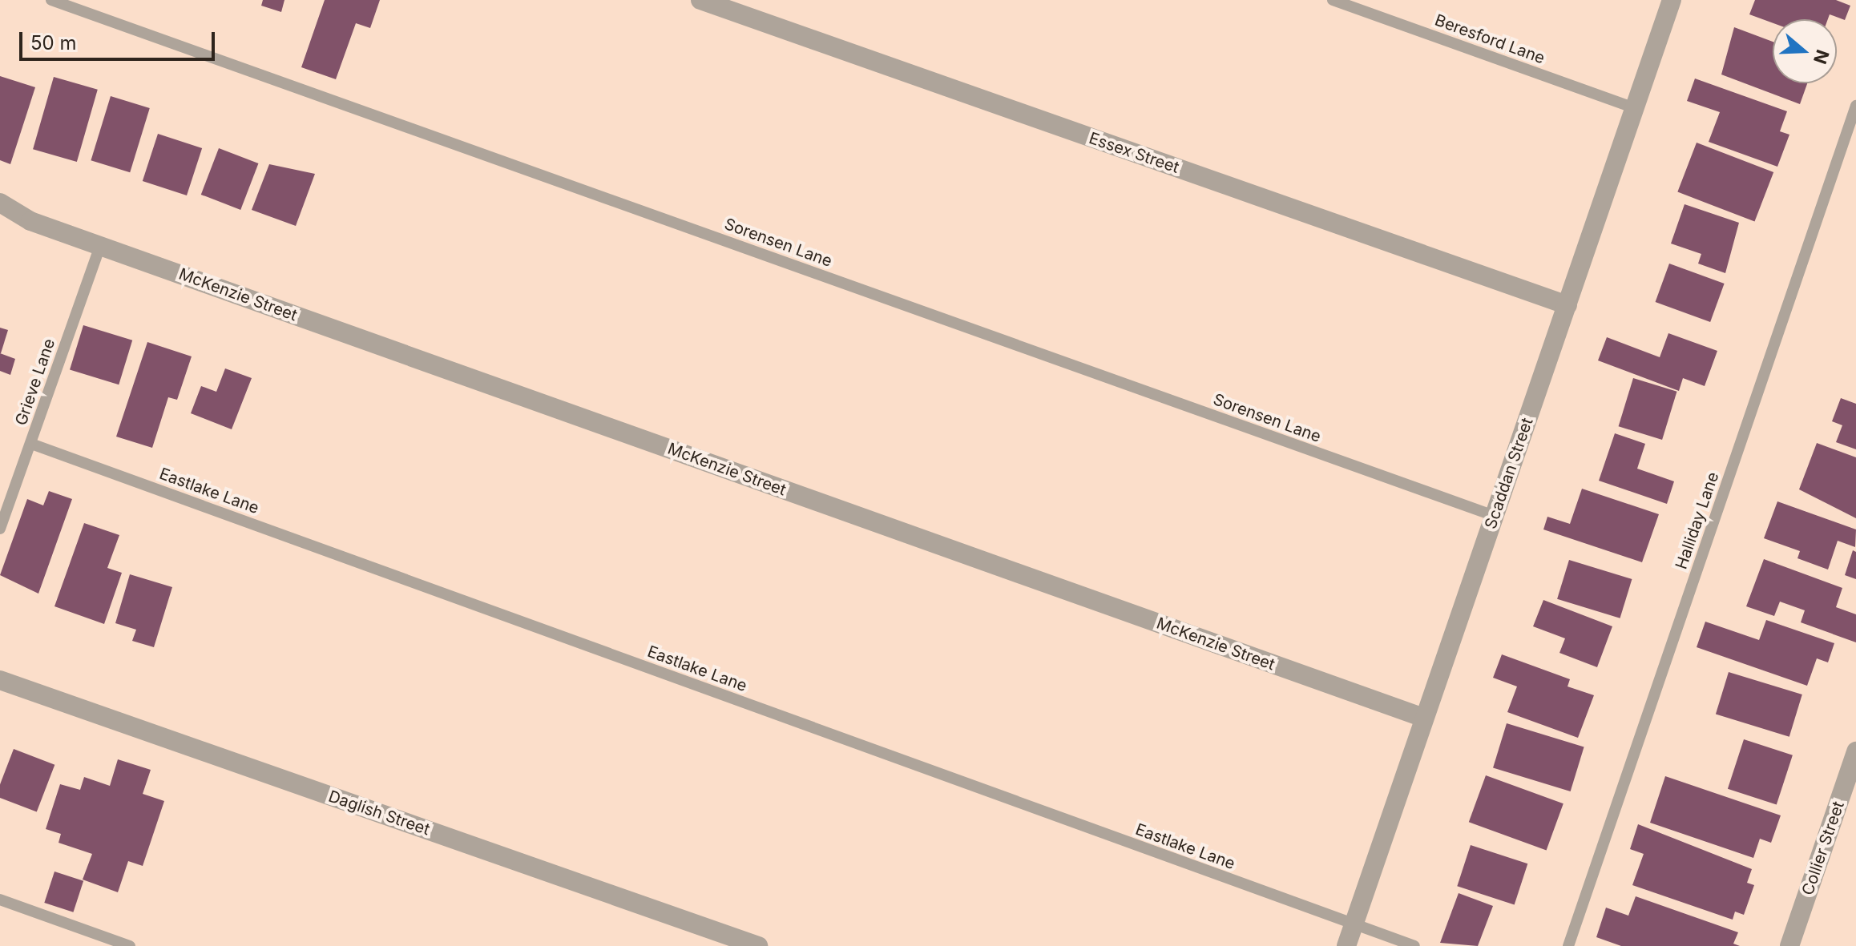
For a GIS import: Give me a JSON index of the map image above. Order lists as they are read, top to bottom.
{
  "streets": {
    "street": [
      "Essex Street",
      "McKenzie Street",
      "Scaddan Street",
      "Daglish Street",
      "Collier Street"
    ],
    "lane": [
      "Beresford Lane",
      "Sorensen Lane",
      "Grieve Lane",
      "Eastlake Lane",
      "Halliday Lane"
    ]
  },
  "crossings": [
    ["Beresford Lane", "Scaddan Street"],
    ["Essex Street", "Scaddan Street"],
    ["Sorensen Lane", "Scaddan Street"],
    ["McKenzie Street", "Grieve Lane"],
    ["McKenzie Street", "Scaddan Street"],
    ["Grieve Lane", "Eastlake Lane"],
    ["Scaddan Street", "Eastlake Lane"]
  ],
  "scale_bar": "50 m",
  "north": "right"
}
